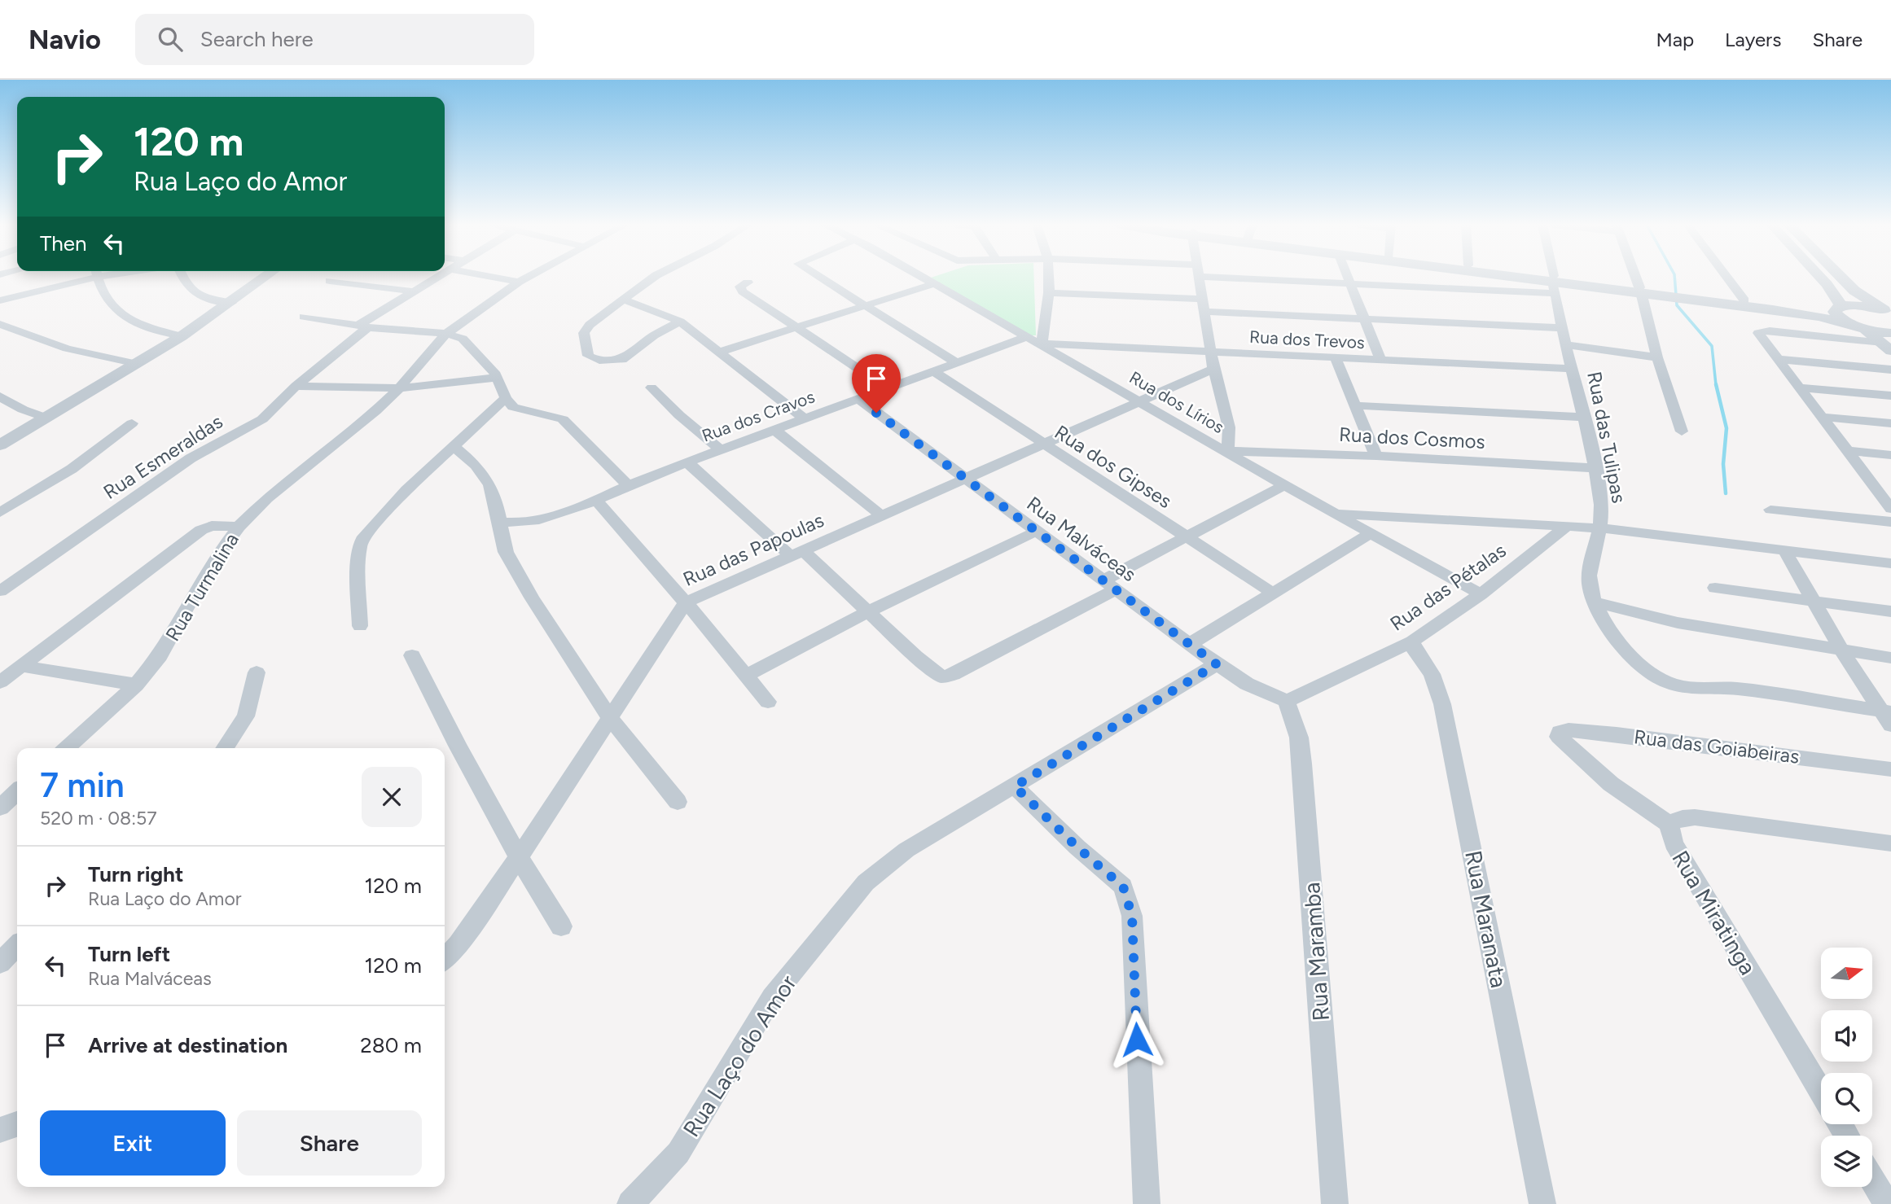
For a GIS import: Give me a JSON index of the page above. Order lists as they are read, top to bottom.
{
  "streets": {
    "street": [
      "Rua dos Trevos",
      "Rua dos Lírios",
      "Rua dos Cravos",
      "Rua das Tulipas",
      "Rua dos Cosmos",
      "Rua Esmeraldas",
      "Rua dos Gipses",
      "Rua Malváceas",
      "Rua das Papoulas",
      "Rua Turmalina",
      "Rua das Pétalas",
      "Rua das Goiabeiras",
      "Rua Miratinga",
      "Rua Maranata",
      "Rua Maramba",
      "Rua Laço do Amor"
    ]
  },
  "crossings": [
    ["Rua dos Trevos", "Rua dos Lírios"],
    ["Rua dos Trevos", "Rua das Tulipas"],
    ["Rua dos Lírios", "Rua dos Cravos"],
    ["Rua dos Lírios", "Rua dos Cosmos"],
    ["Rua dos Lírios", "Rua das Papoulas"],
    ["Rua dos Lírios", "Rua das Pétalas"],
    ["Rua dos Cravos", "Rua dos Gipses"],
    ["Rua dos Cravos", "Rua Malváceas"],
    ["Rua das Tulipas", "Rua dos Cosmos"],
    ["Rua dos Gipses", "Rua das Papoulas"],
    ["Rua Malváceas", "Rua das Papoulas"],
    ["Rua Malváceas", "Rua das Pétalas"],
    ["Rua Malváceas", "Rua Maramba"],
    ["Rua Malváceas", "Rua Laço do Amor"],
    ["Rua das Pétalas", "Rua Maranata"],
    ["Rua das Pétalas", "Rua Maramba"],
    ["Rua das Goiabeiras", "Rua Miratinga"]
  ],
  "north": "right",
  "page": {
    "header": "Navio",
    "search": "Search here",
    "nav": ["Map", "Layers", "Share"],
    "turn": ["120 m", "Rua Laço do Amor"],
    "then": "Then",
    "heading": ["7 min", "520 m · 08:57"],
    "list": [
      {
        "name": "Turn right",
        "note": "Rua Laço do Amor",
        "value": "120 m"
      },
      {
        "name": "Turn left",
        "note": "Rua Malváceas",
        "value": "120 m"
      },
      {
        "name": "Arrive at destination",
        "value": "280 m"
      }
    ],
    "buttons": ["Exit", "Share"]
  }
}
